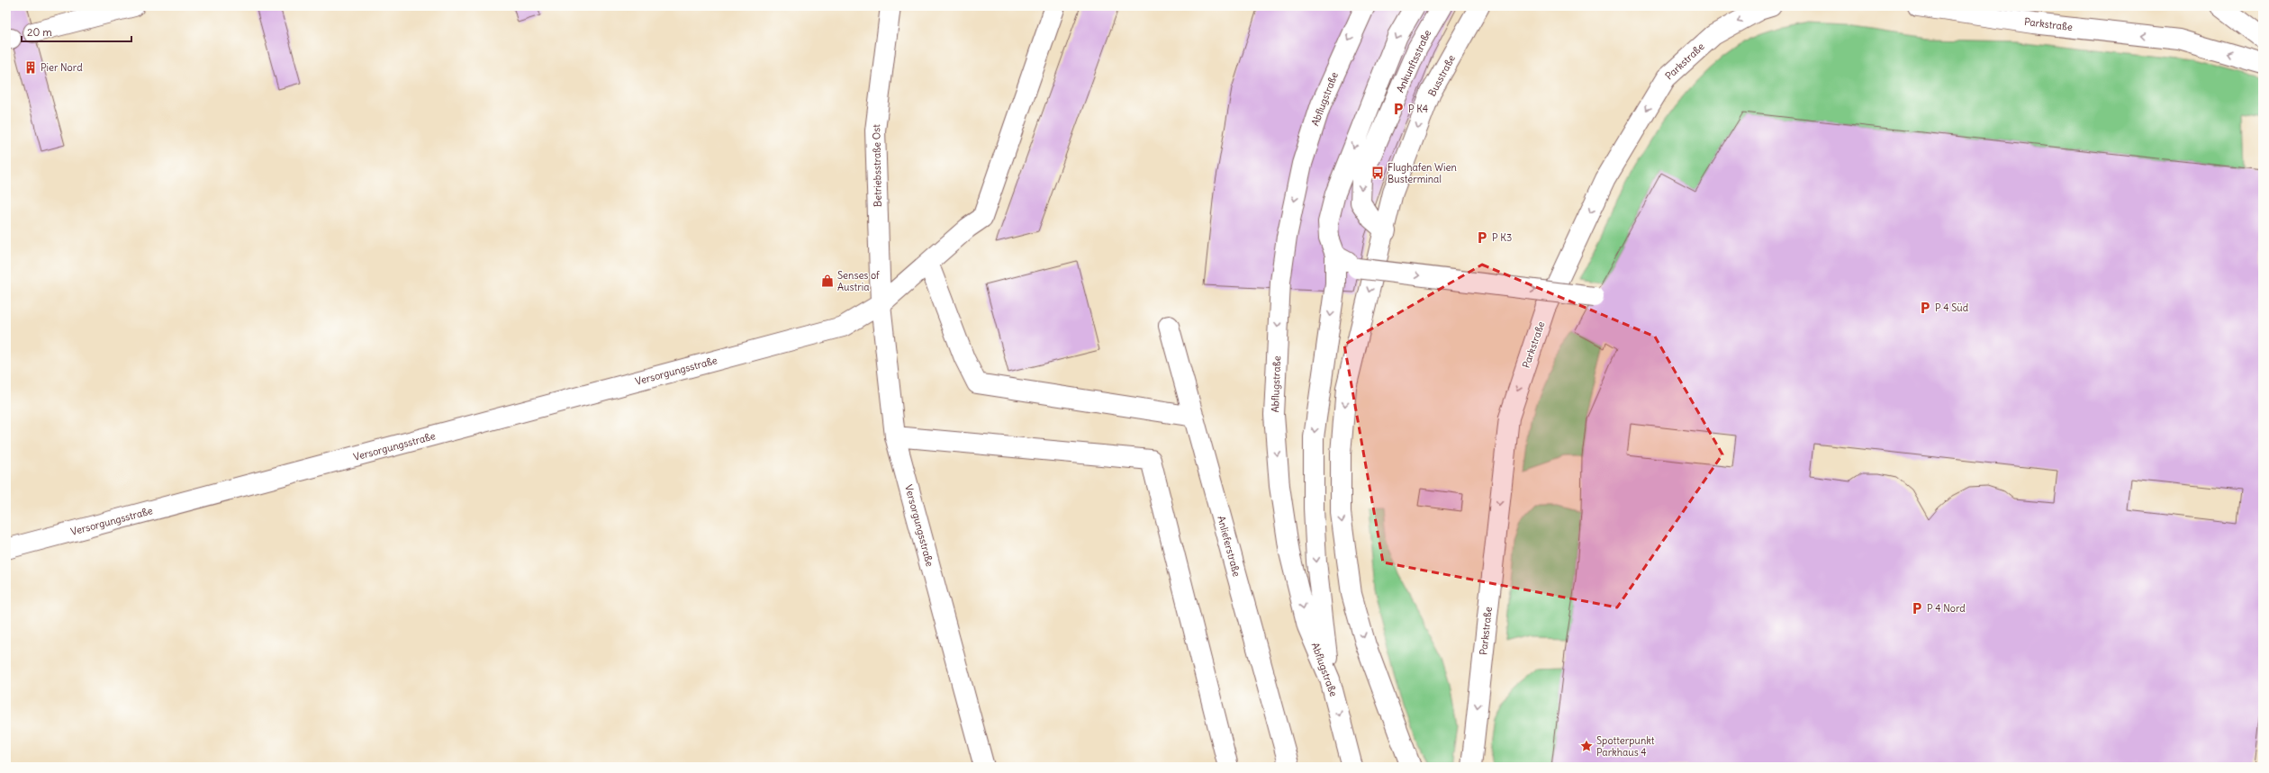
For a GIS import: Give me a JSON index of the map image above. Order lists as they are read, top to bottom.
{
  "streets": {
    "street": [
      "Parkstraße",
      "Ankunftsstraße",
      "Busstraße",
      "Abflugstraße",
      "Betriebsstraße Ost",
      "Versorgungsstraße",
      "Anlieferstraße"
    ]
  },
  "crossings": [
    ["Ankunftsstraße", "Busstraße"],
    ["Betriebsstraße Ost", "Versorgungsstraße"]
  ],
  "places": {
    "building": ["Pier Nord"],
    "parking": [
      "P K4",
      "P K3",
      "P 4 Süd",
      "P 4 Nord"
    ],
    "bus stop": ["Flughafen Wien Busterminal"],
    "shop": ["Senses of Austria"],
    "place": ["Spotterpunkt Parkhaus 4"]
  },
  "scale_bar": "20 m"
}
